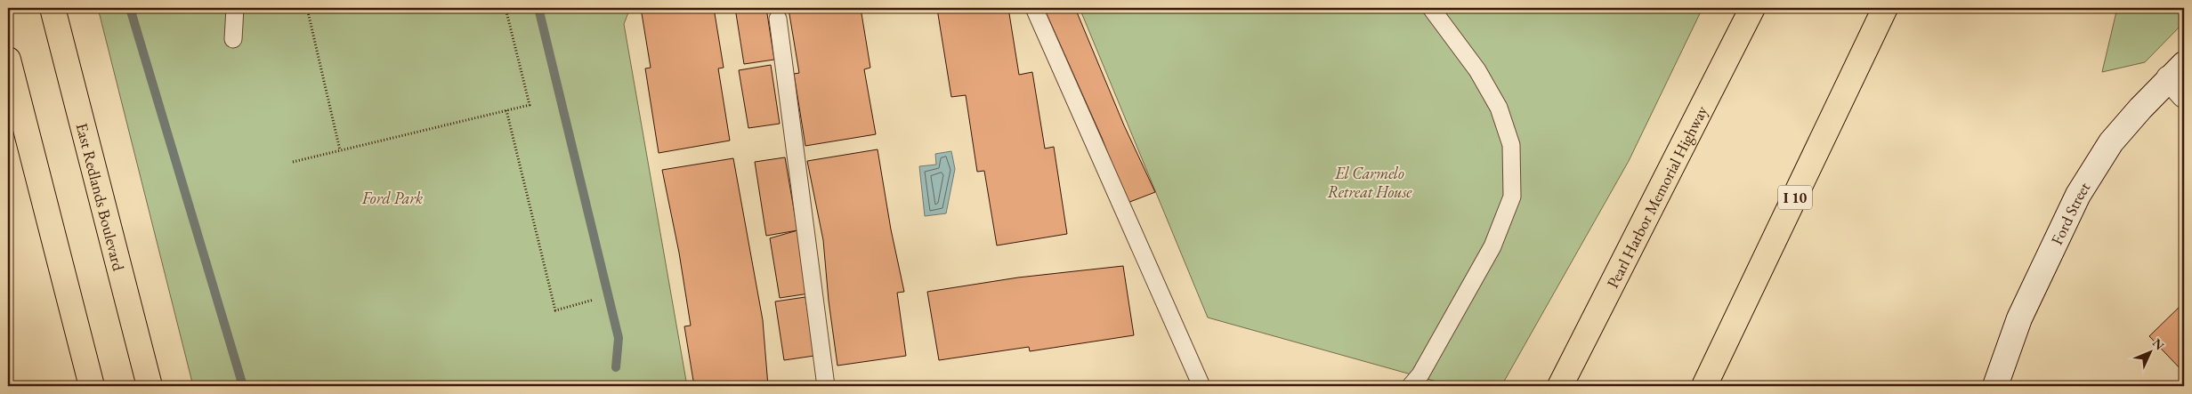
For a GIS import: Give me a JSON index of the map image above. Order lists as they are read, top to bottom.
{
  "streets": {
    "main road": [
      "Pearl Harbor Memorial Highway",
      "East Redlands Boulevard",
      "I 10",
      "Ford Street"
    ]
  },
  "parks": ["El Carmelo Retreat House", "Ford Park"],
  "north": "top right"
}
